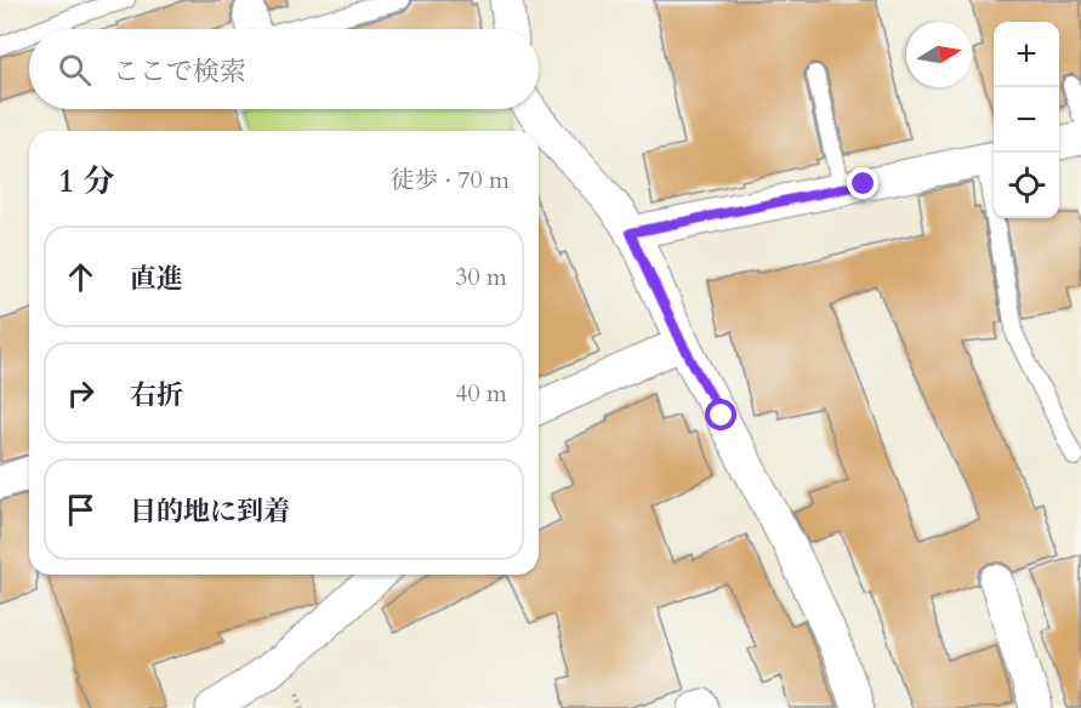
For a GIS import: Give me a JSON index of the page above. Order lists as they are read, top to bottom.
{
  "north": "right",
  "page": {
    "map_buttons": ["+", "−"],
    "search": "ここで検索",
    "heading": ["1 分", "徒歩 · 70 m"],
    "list": [
      ["直進", "30 m"],
      ["右折", "40 m"],
      "目的地に到着"
    ]
  }
}
